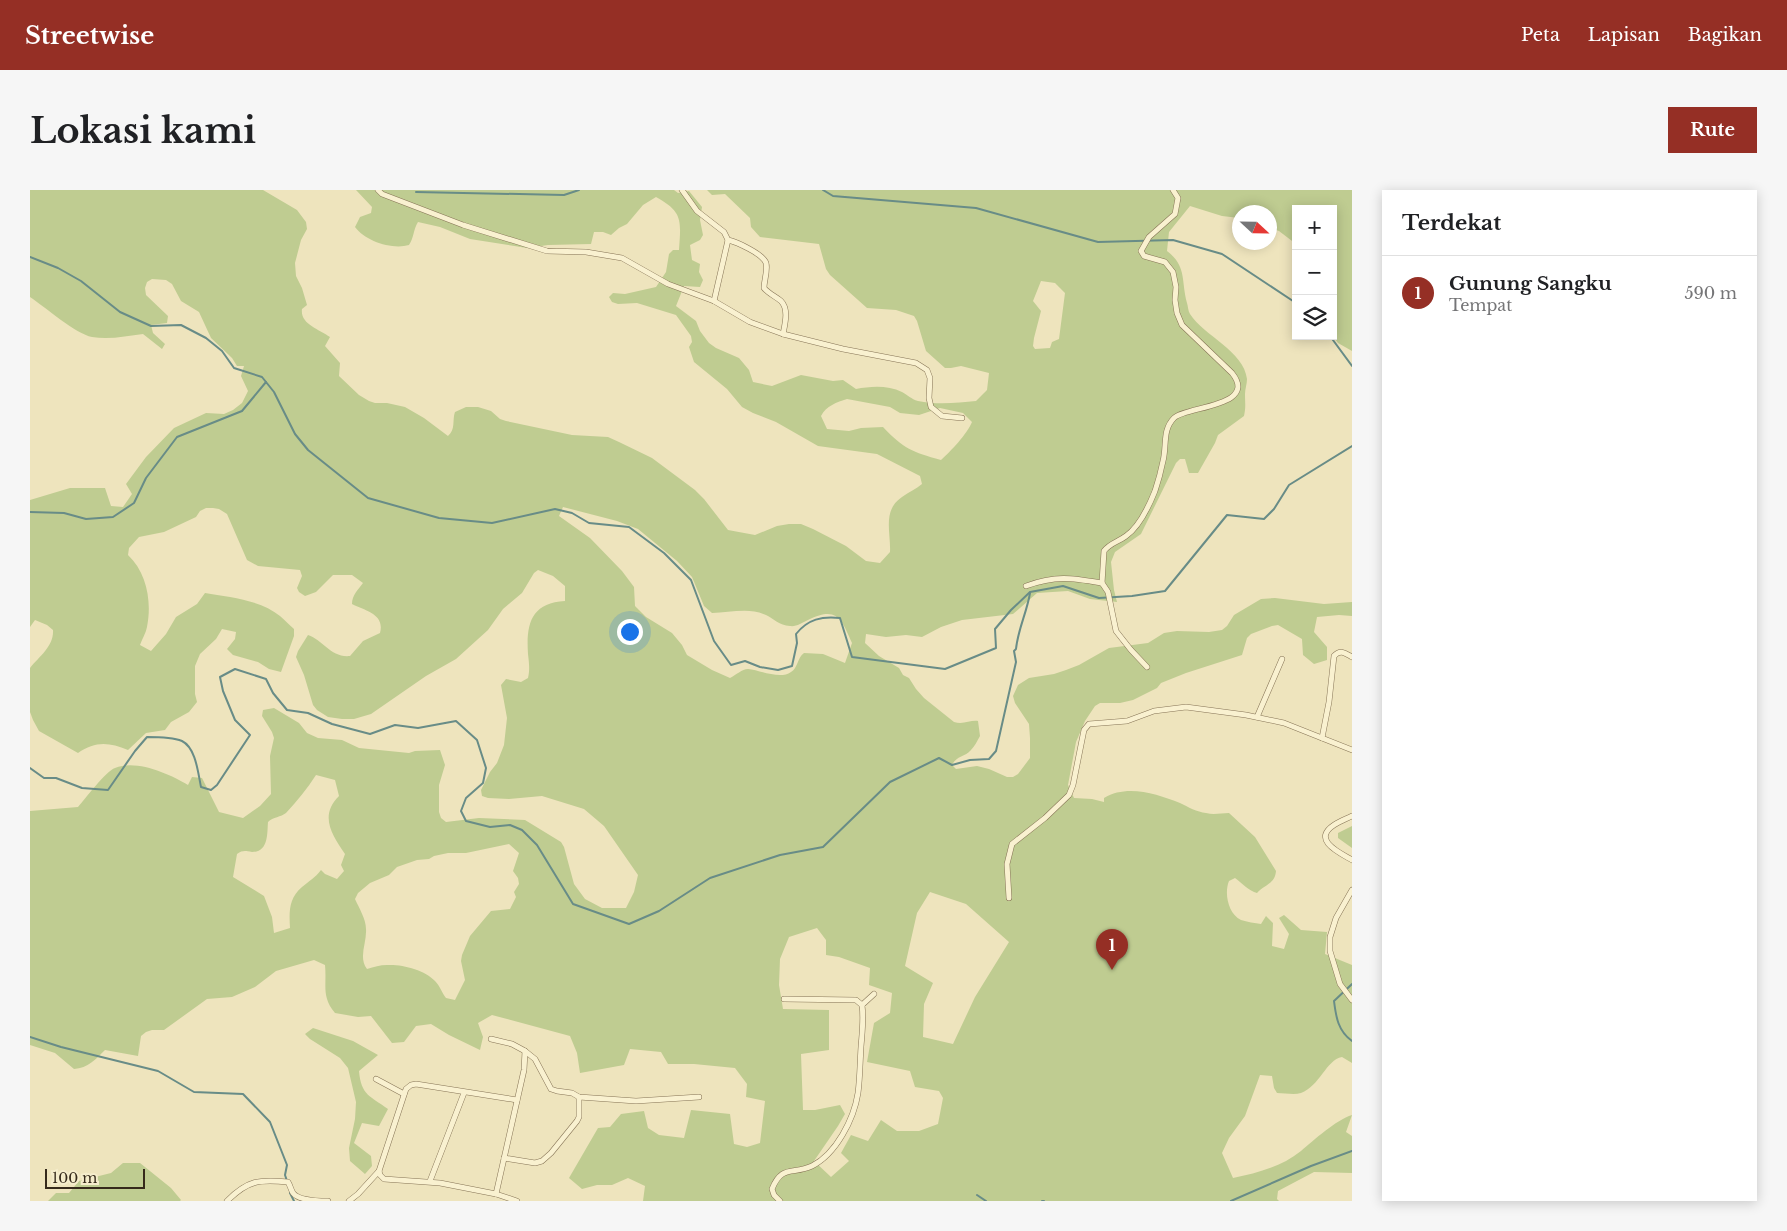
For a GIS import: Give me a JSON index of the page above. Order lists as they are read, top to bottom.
{
  "scale_bar": "100 m",
  "north": "right",
  "page": {
    "header": "Streetwise",
    "nav": ["Peta", "Lapisan", "Bagikan"],
    "buttons": "Rute",
    "title": "Lokasi kami",
    "heading": "Terdekat",
    "map_buttons": ["+", "−"],
    "list": [
      {
        "mark": "1",
        "name": "Gunung Sangku",
        "note": "Tempat",
        "value": "590 m"
      }
    ],
    "pins": "1",
    "scale": "100 m"
  }
}
